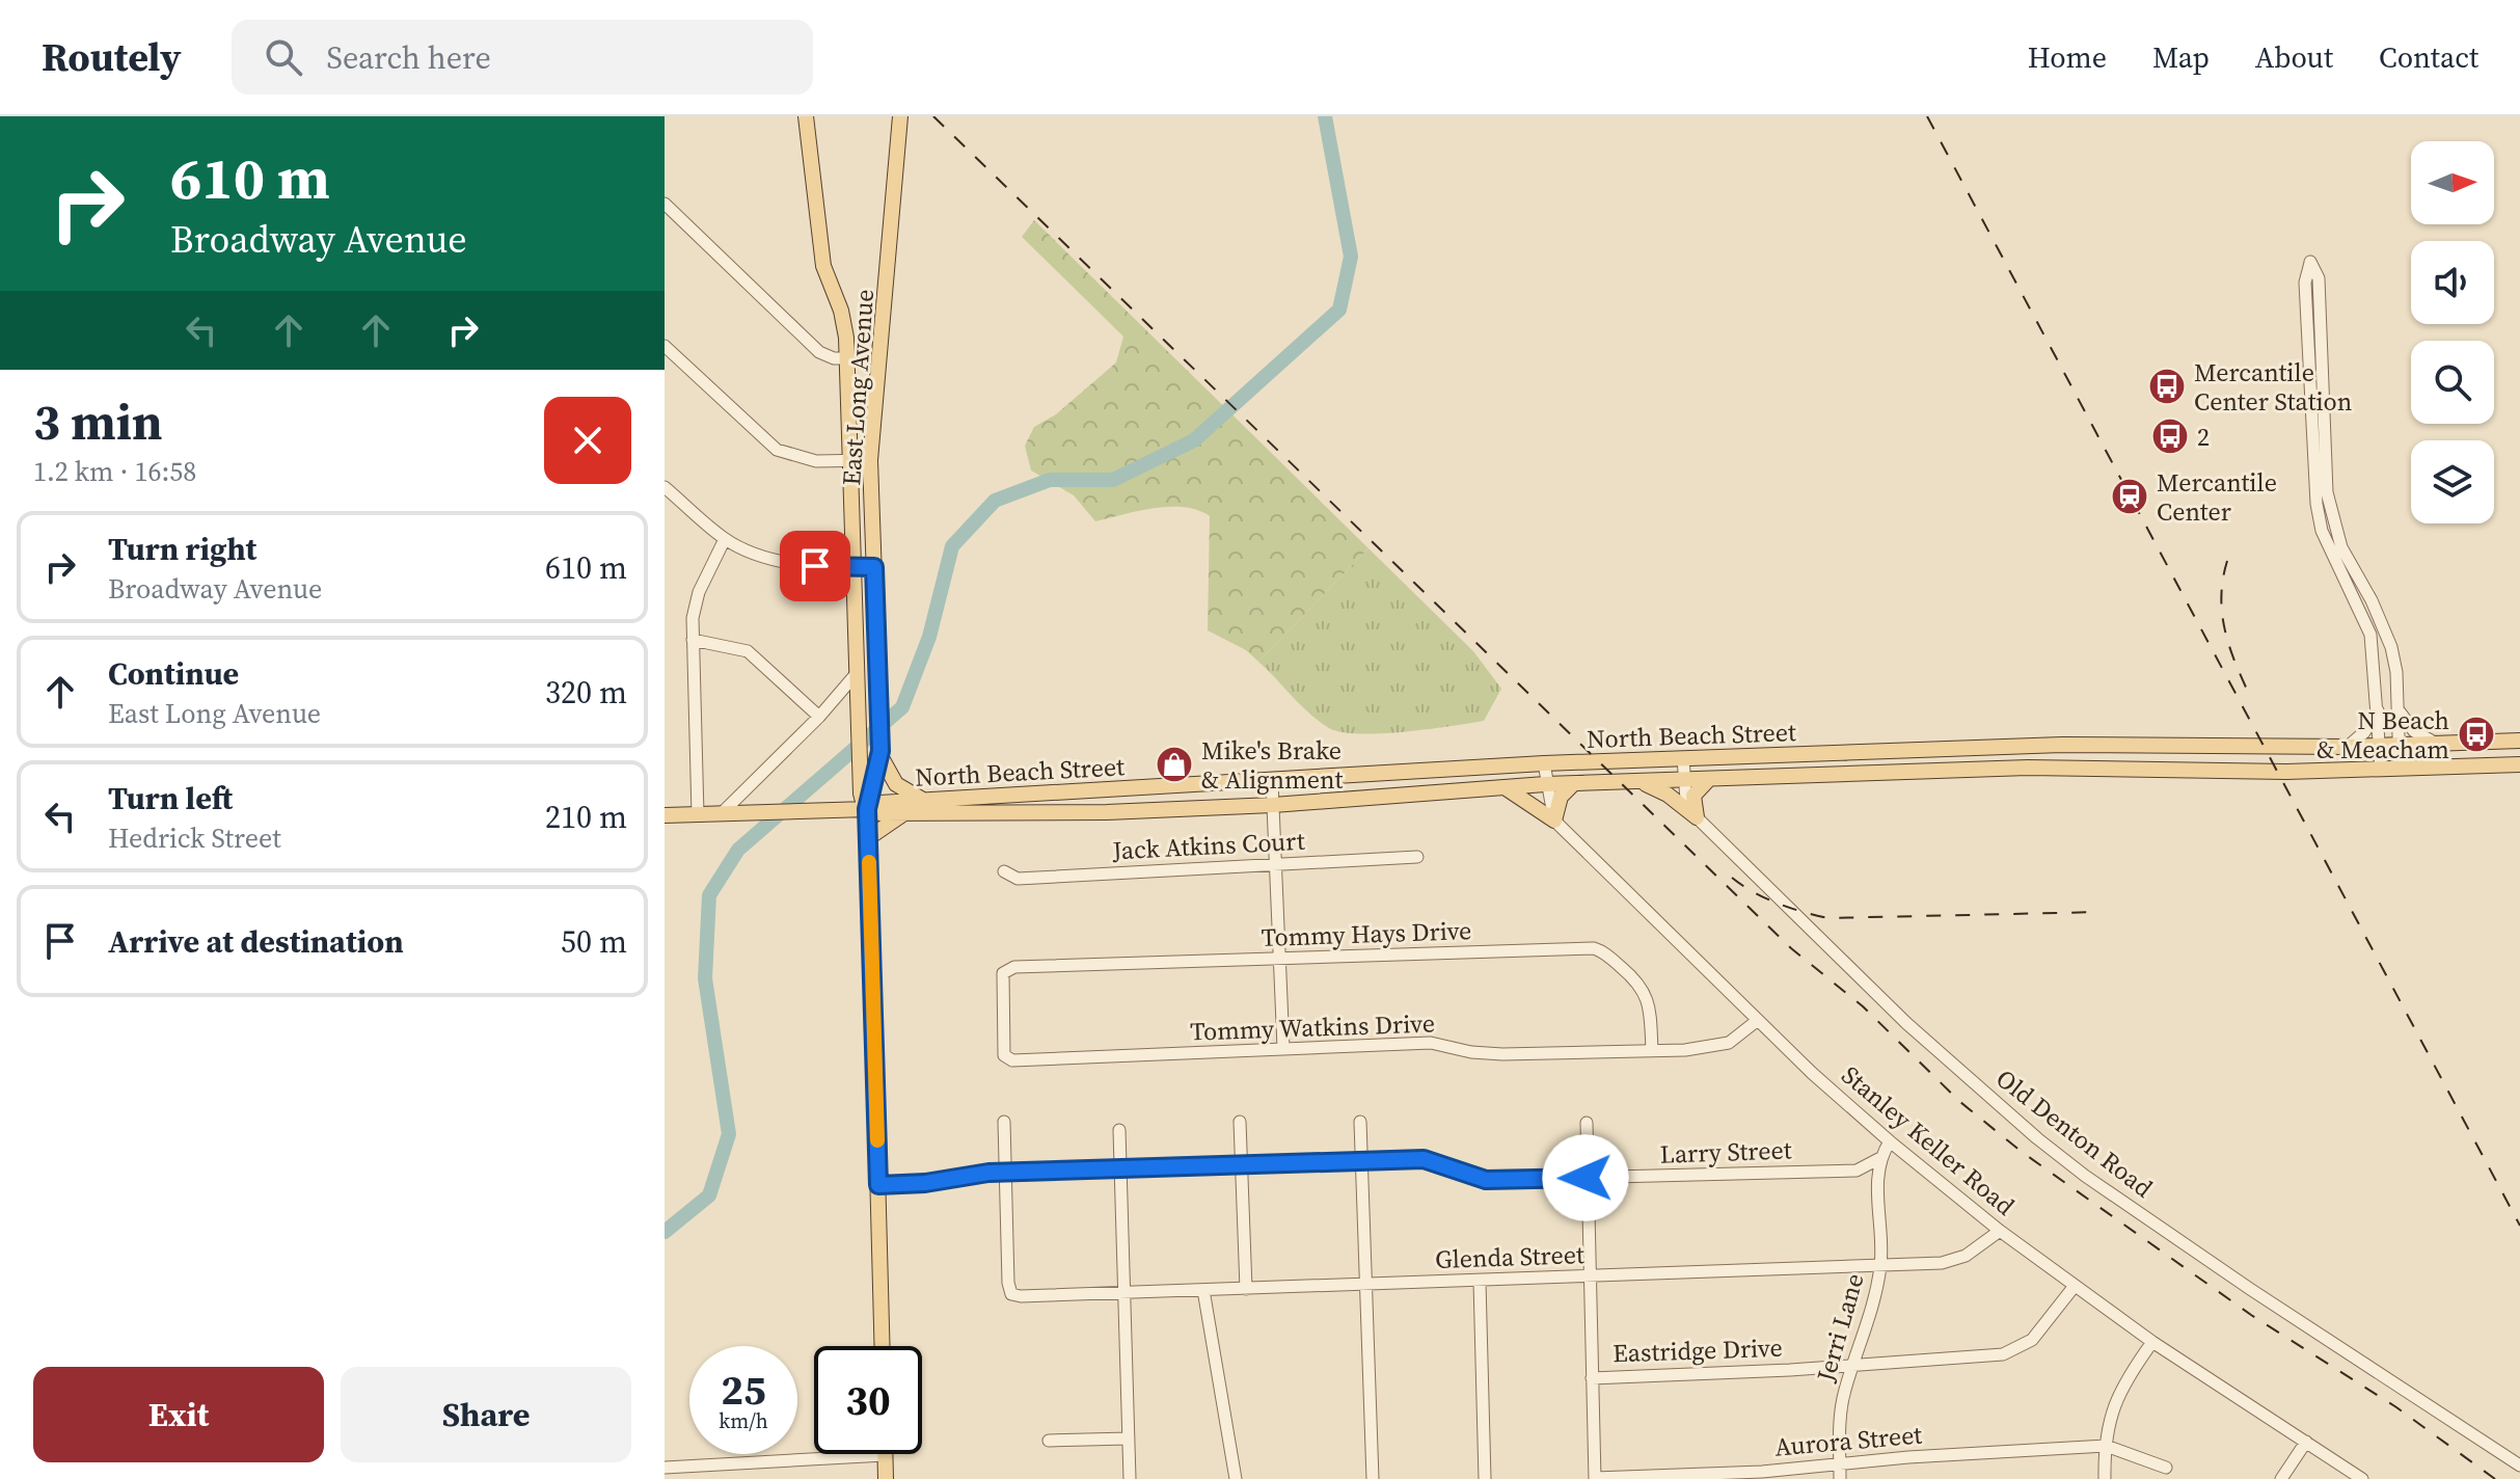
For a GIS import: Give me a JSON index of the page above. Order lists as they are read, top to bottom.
{
  "streets": {
    "main road": ["East Long Avenue", "North Beach Street"],
    "street": [
      "Jack Atkins Court",
      "Tommy Hays Drive",
      "Tommy Watkins Drive",
      "Old Denton Road",
      "Stanley Keller Road",
      "Larry Street",
      "Glenda Street",
      "Jerri Lane",
      "Eastridge Drive",
      "Aurora Street"
    ]
  },
  "crossings": [
    ["East Long Avenue", "North Beach Street"],
    ["North Beach Street", "Old Denton Road"],
    ["Tommy Hays Drive", "Tommy Watkins Drive"],
    ["Tommy Watkins Drive", "Stanley Keller Road"],
    ["Stanley Keller Road", "Glenda Street"],
    ["Stanley Keller Road", "Eastridge Drive"],
    ["Larry Street", "Glenda Street"],
    ["Larry Street", "Jerri Lane"],
    ["Glenda Street", "Jerri Lane"],
    ["Jerri Lane", "Eastridge Drive"],
    ["Jerri Lane", "Aurora Street"]
  ],
  "places": {
    "bus stop": ["Mercantile Center Station", "2", "N Beach & Meacham"],
    "station": ["Mercantile Center"],
    "shop": ["Mike's Brake & Alignment"]
  },
  "north": "right",
  "page": {
    "header": "Routely",
    "search": "Search here",
    "nav": [
      "Home",
      "Map",
      "About",
      "Contact"
    ],
    "turn": ["610 m", "Broadway Avenue"],
    "heading": ["3 min", "1.2 km · 16:58"],
    "list": [
      {
        "name": "Turn right",
        "note": "Broadway Avenue",
        "value": "610 m"
      },
      {
        "name": "Continue",
        "note": "East Long Avenue",
        "value": "320 m"
      },
      {
        "name": "Turn left",
        "note": "Hedrick Street",
        "value": "210 m"
      },
      {
        "name": "Arrive at destination",
        "value": "50 m"
      }
    ],
    "speed": "25 km/h",
    "limit": "30",
    "buttons": ["Exit", "Share"]
  }
}
